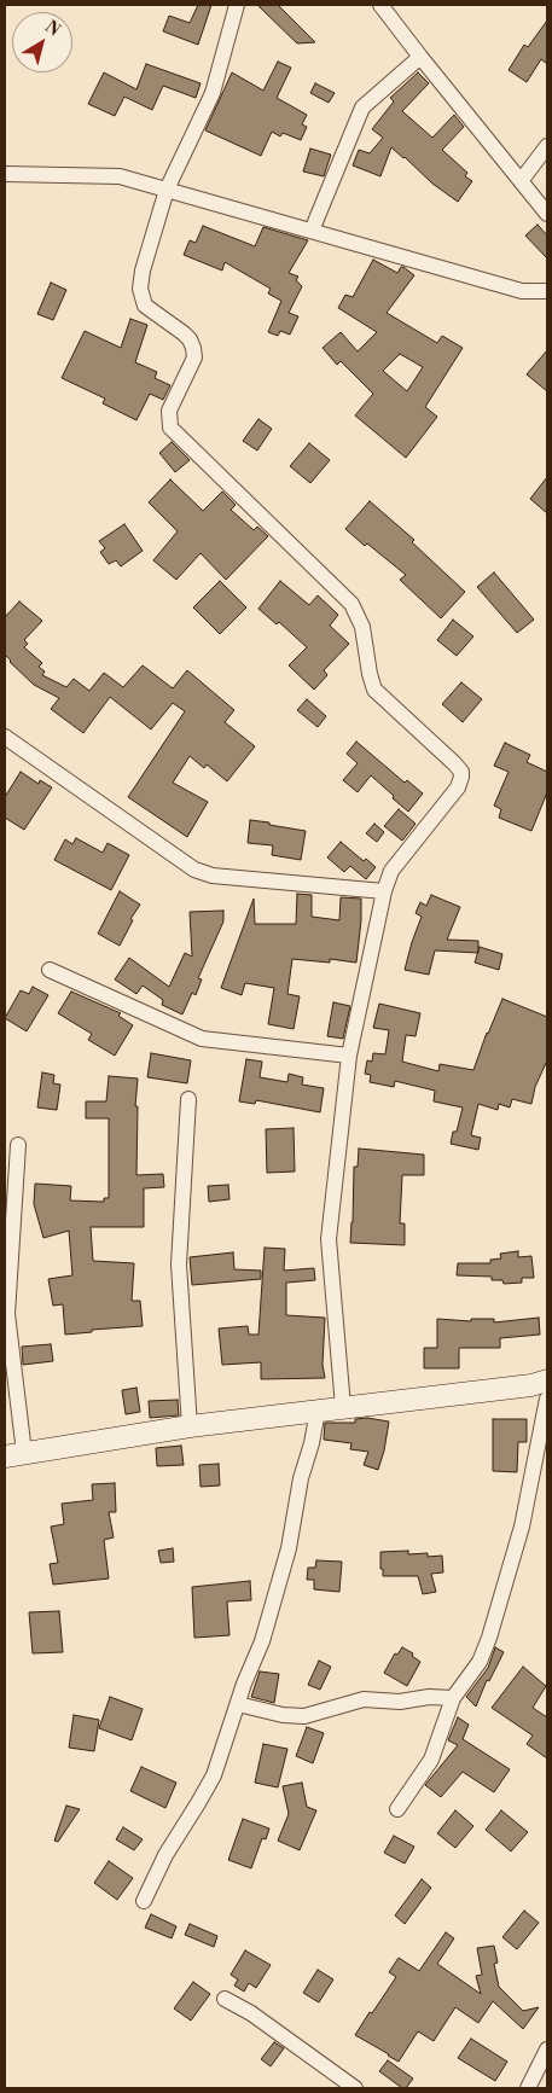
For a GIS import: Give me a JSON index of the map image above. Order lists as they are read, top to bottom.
{
  "north": "top right"
}
